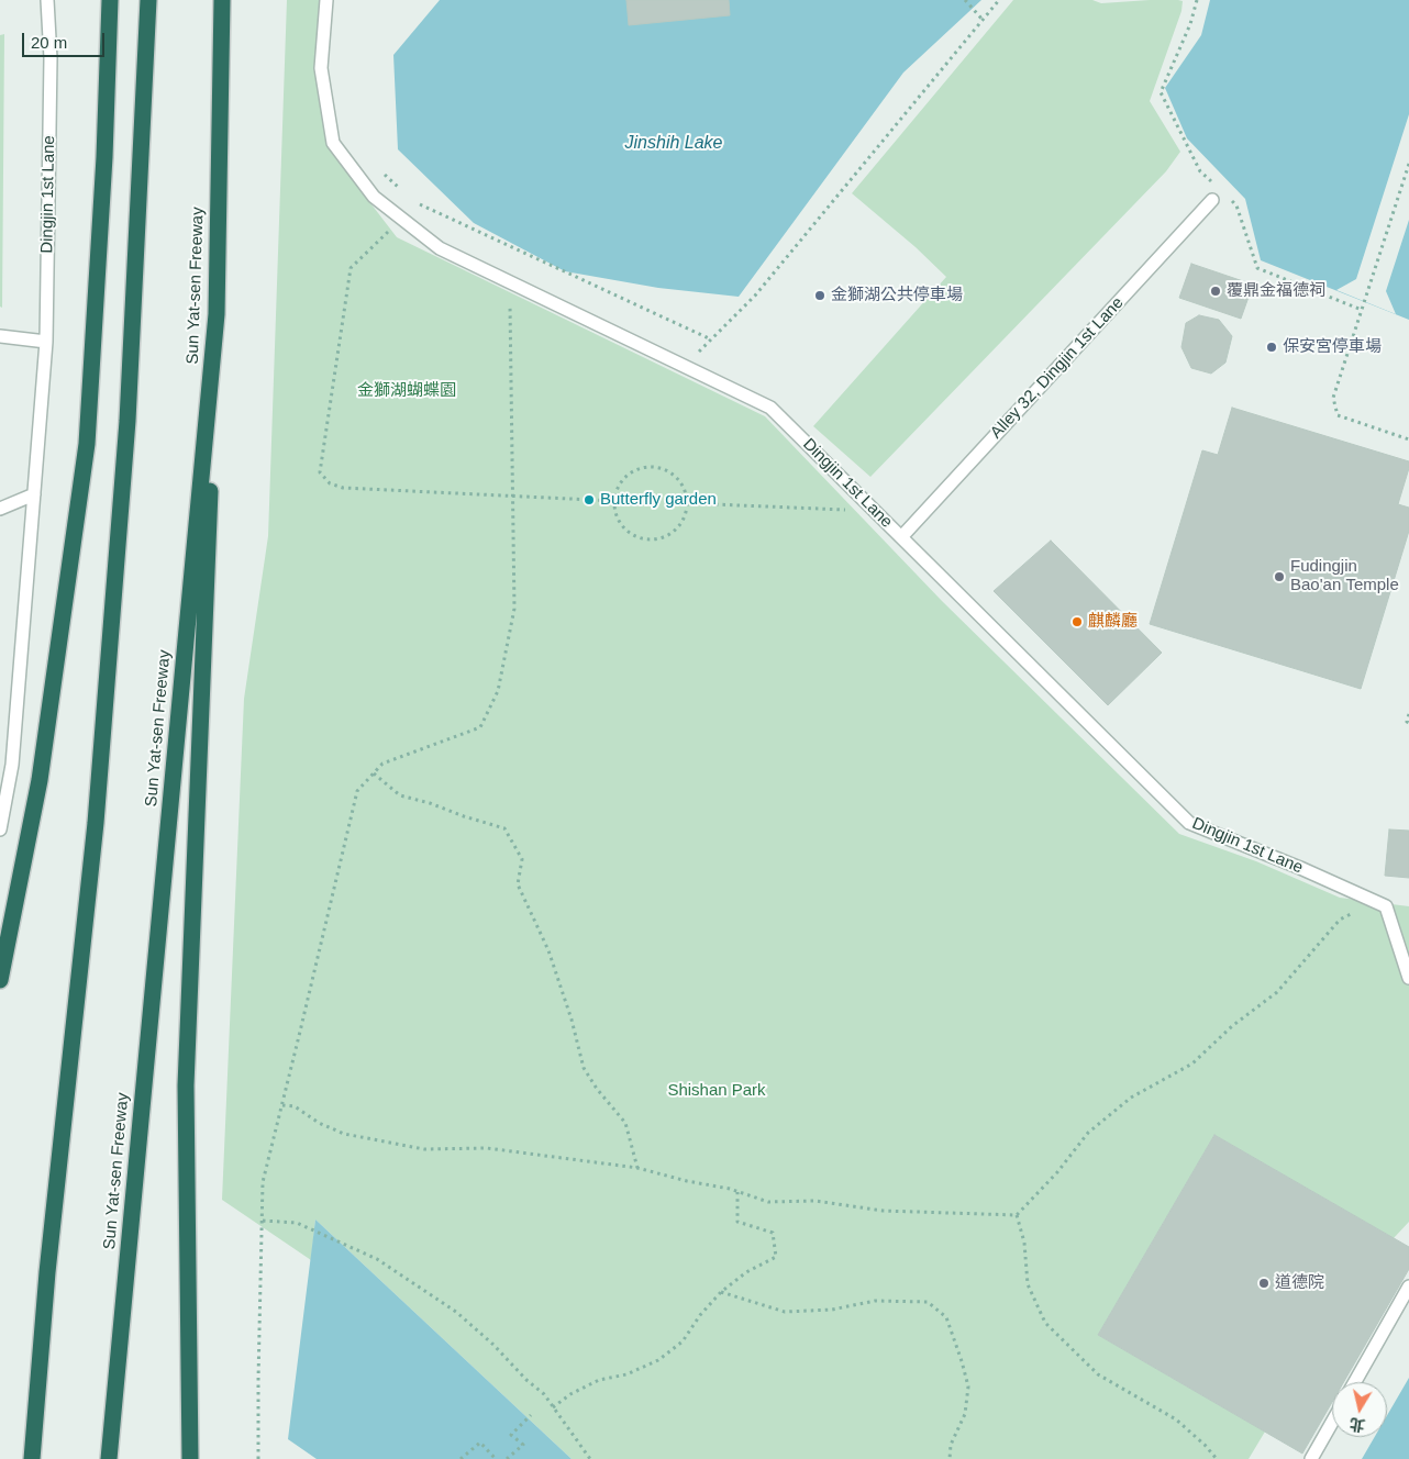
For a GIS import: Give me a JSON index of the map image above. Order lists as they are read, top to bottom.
{
  "streets": {
    "highway": ["Sun Yat-sen Freeway"],
    "lane": ["Dingjin 1st Lane", "Alley 32, Dingjin 1st Lane"]
  },
  "crossings": [
    ["Dingjin 1st Lane", "Alley 32, Dingjin 1st Lane"]
  ],
  "water": ["Jinshih Lake"],
  "parks": ["金獅湖蝴蝶園", "Shishan Park"],
  "places": [
    "覆鼎金福德祠",
    "金獅湖公共停車場",
    "保安宮停車場",
    "Butterfly garden",
    "Fudingjin Bao'an Temple",
    "麒麟廳",
    "道德院"
  ],
  "scale_bar": "20 m",
  "north": "bottom"
}
